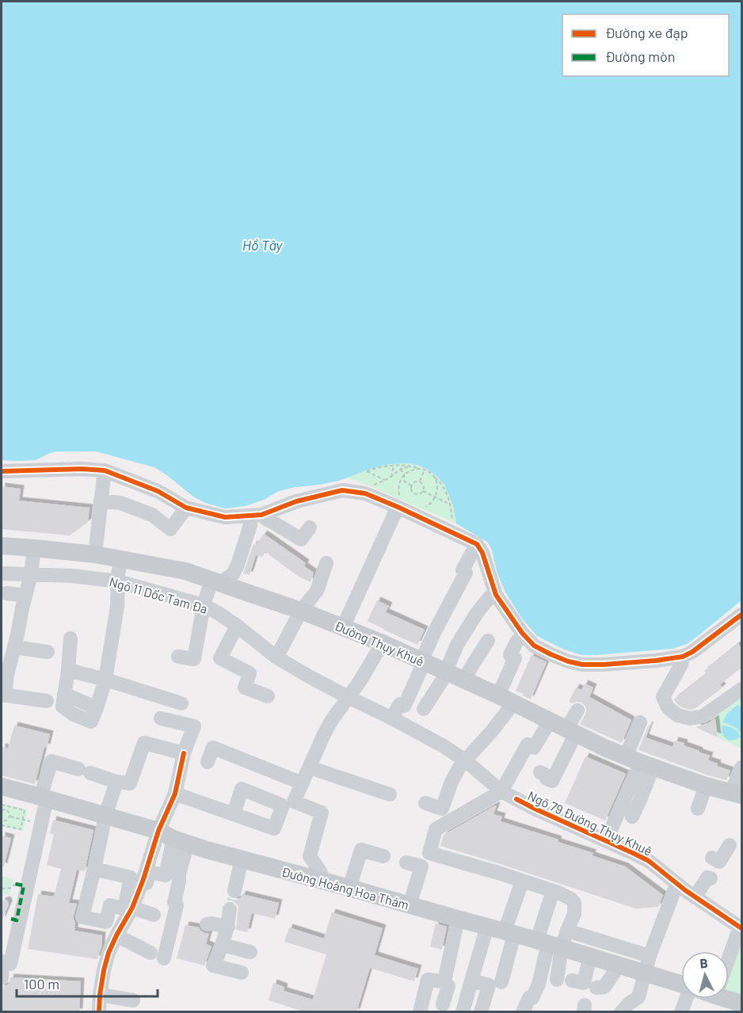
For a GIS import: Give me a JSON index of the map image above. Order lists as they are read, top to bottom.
{
  "streets": {
    "main road": ["Đường Thụy Khuê", "Đường Hoàng Hoa Thám"],
    "street": ["Ngõ 11 Dốc Tam Đa", "Ngõ 79 Đường Thụy Khuê"]
  },
  "crossings": [
    ["Ngõ 11 Dốc Tam Đa", "Ngõ 79 Đường Thụy Khuê"]
  ],
  "water": ["Hồ Tây"],
  "legend": ["Đường xe đạp", "Đường mòn"],
  "scale_bar": "100 m",
  "north": "top"
}
